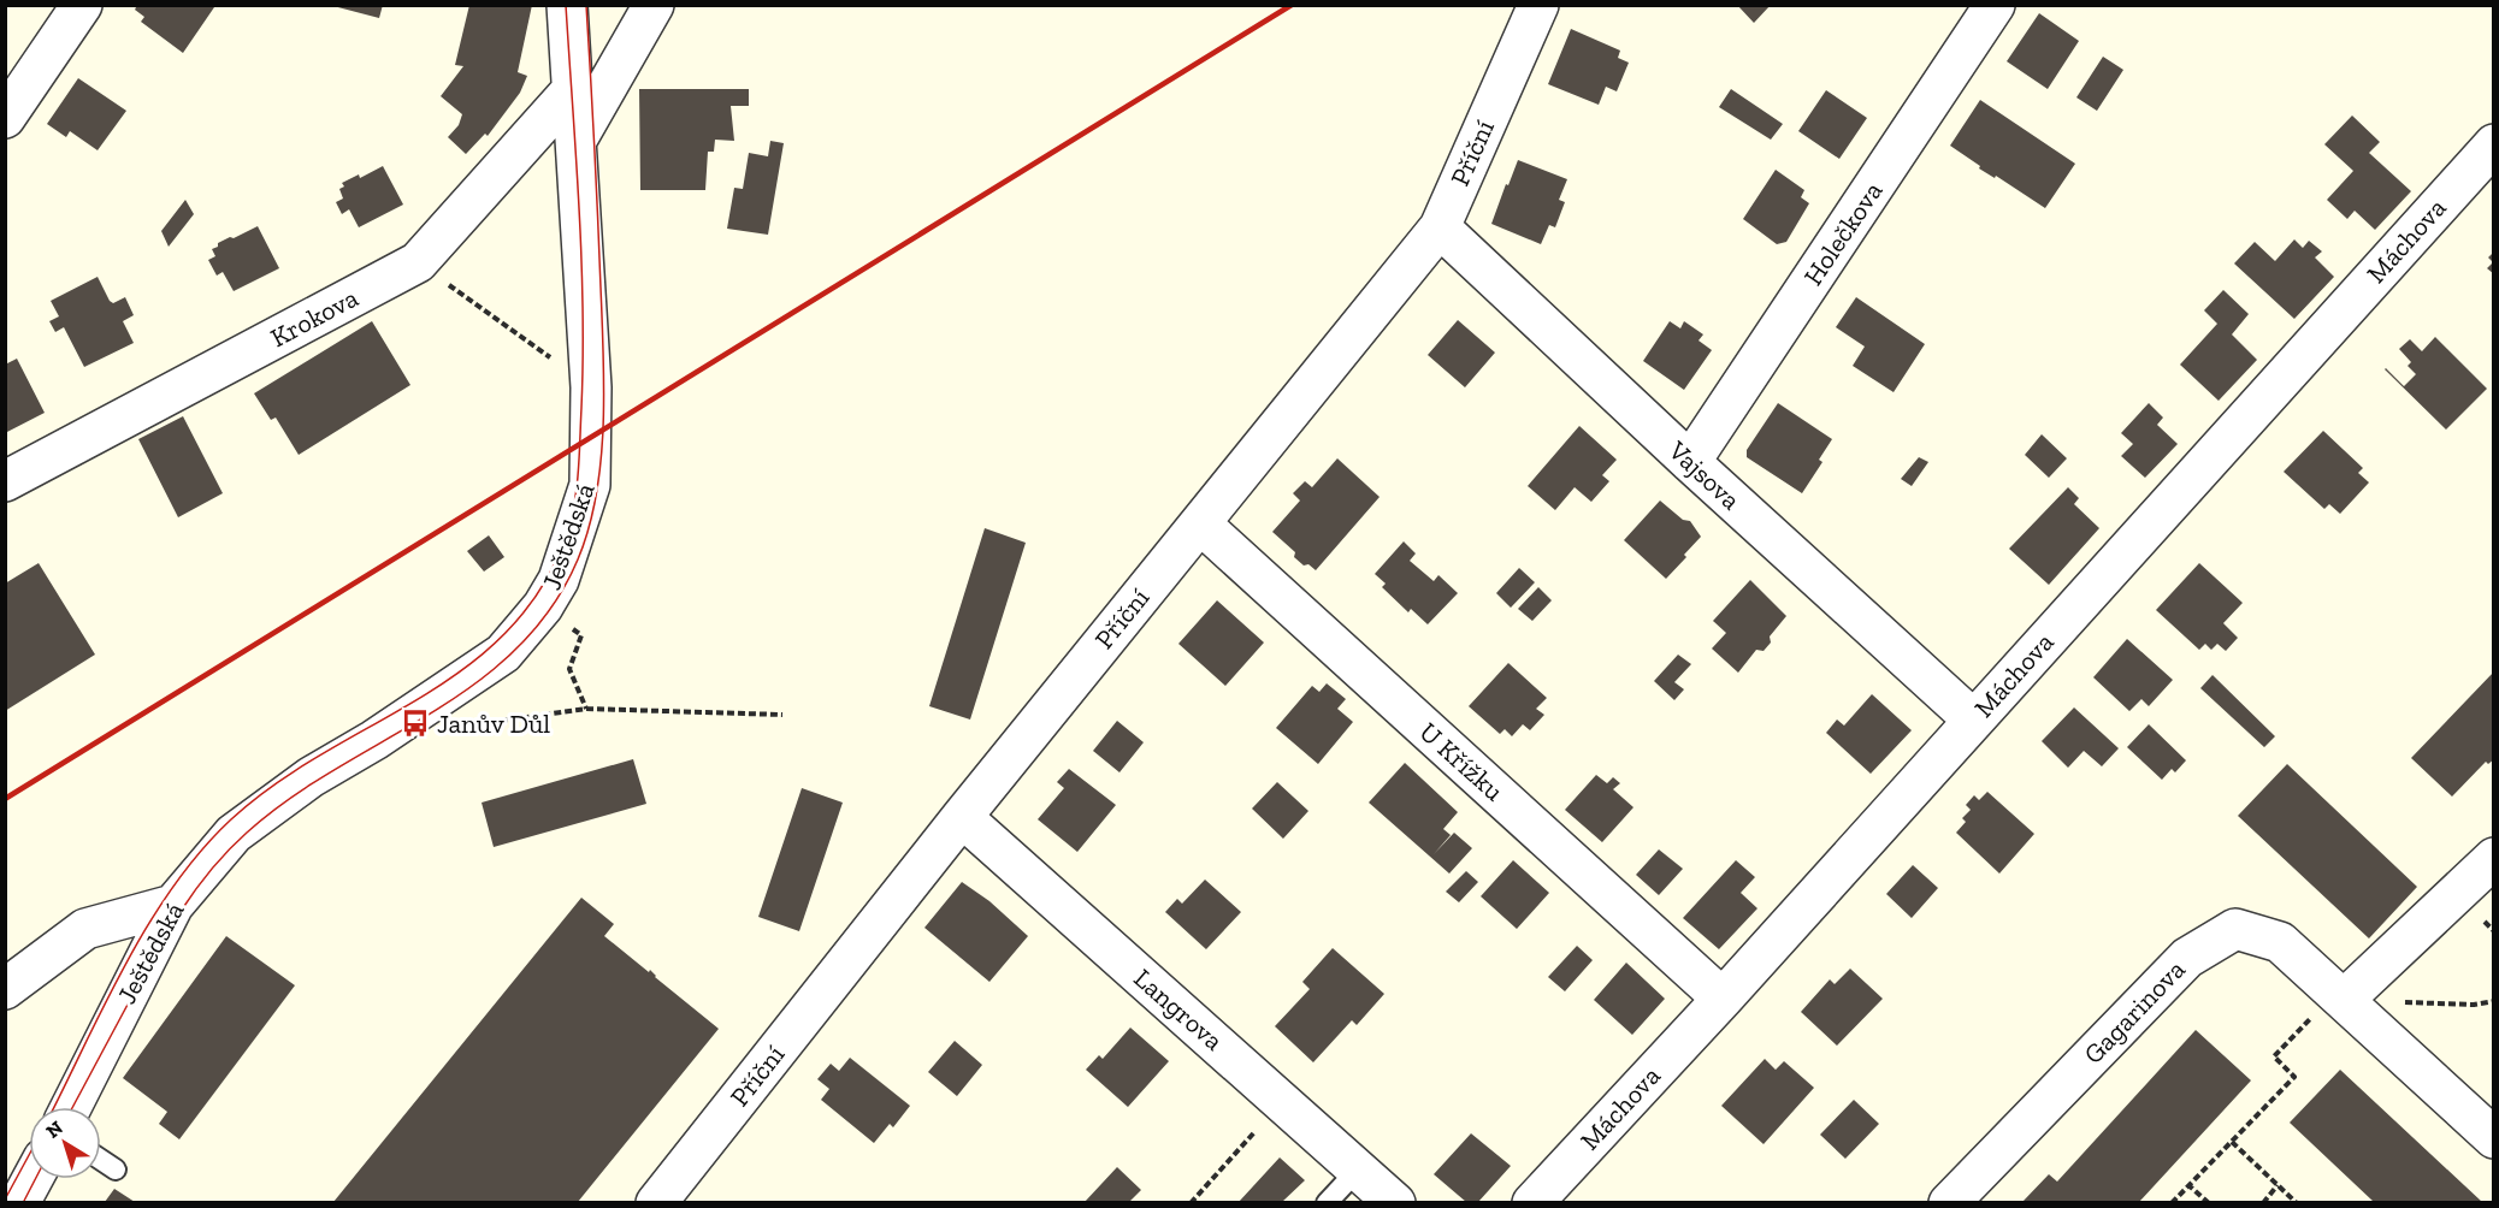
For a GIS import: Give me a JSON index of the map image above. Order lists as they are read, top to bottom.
{
  "streets": {
    "street": [
      "Příční",
      "Holečkova",
      "Máchova",
      "Krokova",
      "Vajsova",
      "Ještědská",
      "U Křížku",
      "Langrova",
      "Gagarinova"
    ]
  },
  "crossings": [
    ["Příční", "Vajsova"],
    ["Příční", "U Křížku"],
    ["Příční", "Langrova"],
    ["Holečkova", "Vajsova"],
    ["Máchova", "Vajsova"],
    ["Máchova", "U Křížku"],
    ["Krokova", "Ještědská"]
  ],
  "places": {
    "bus stop": ["Janův Důl"]
  },
  "north": "top left"
}
